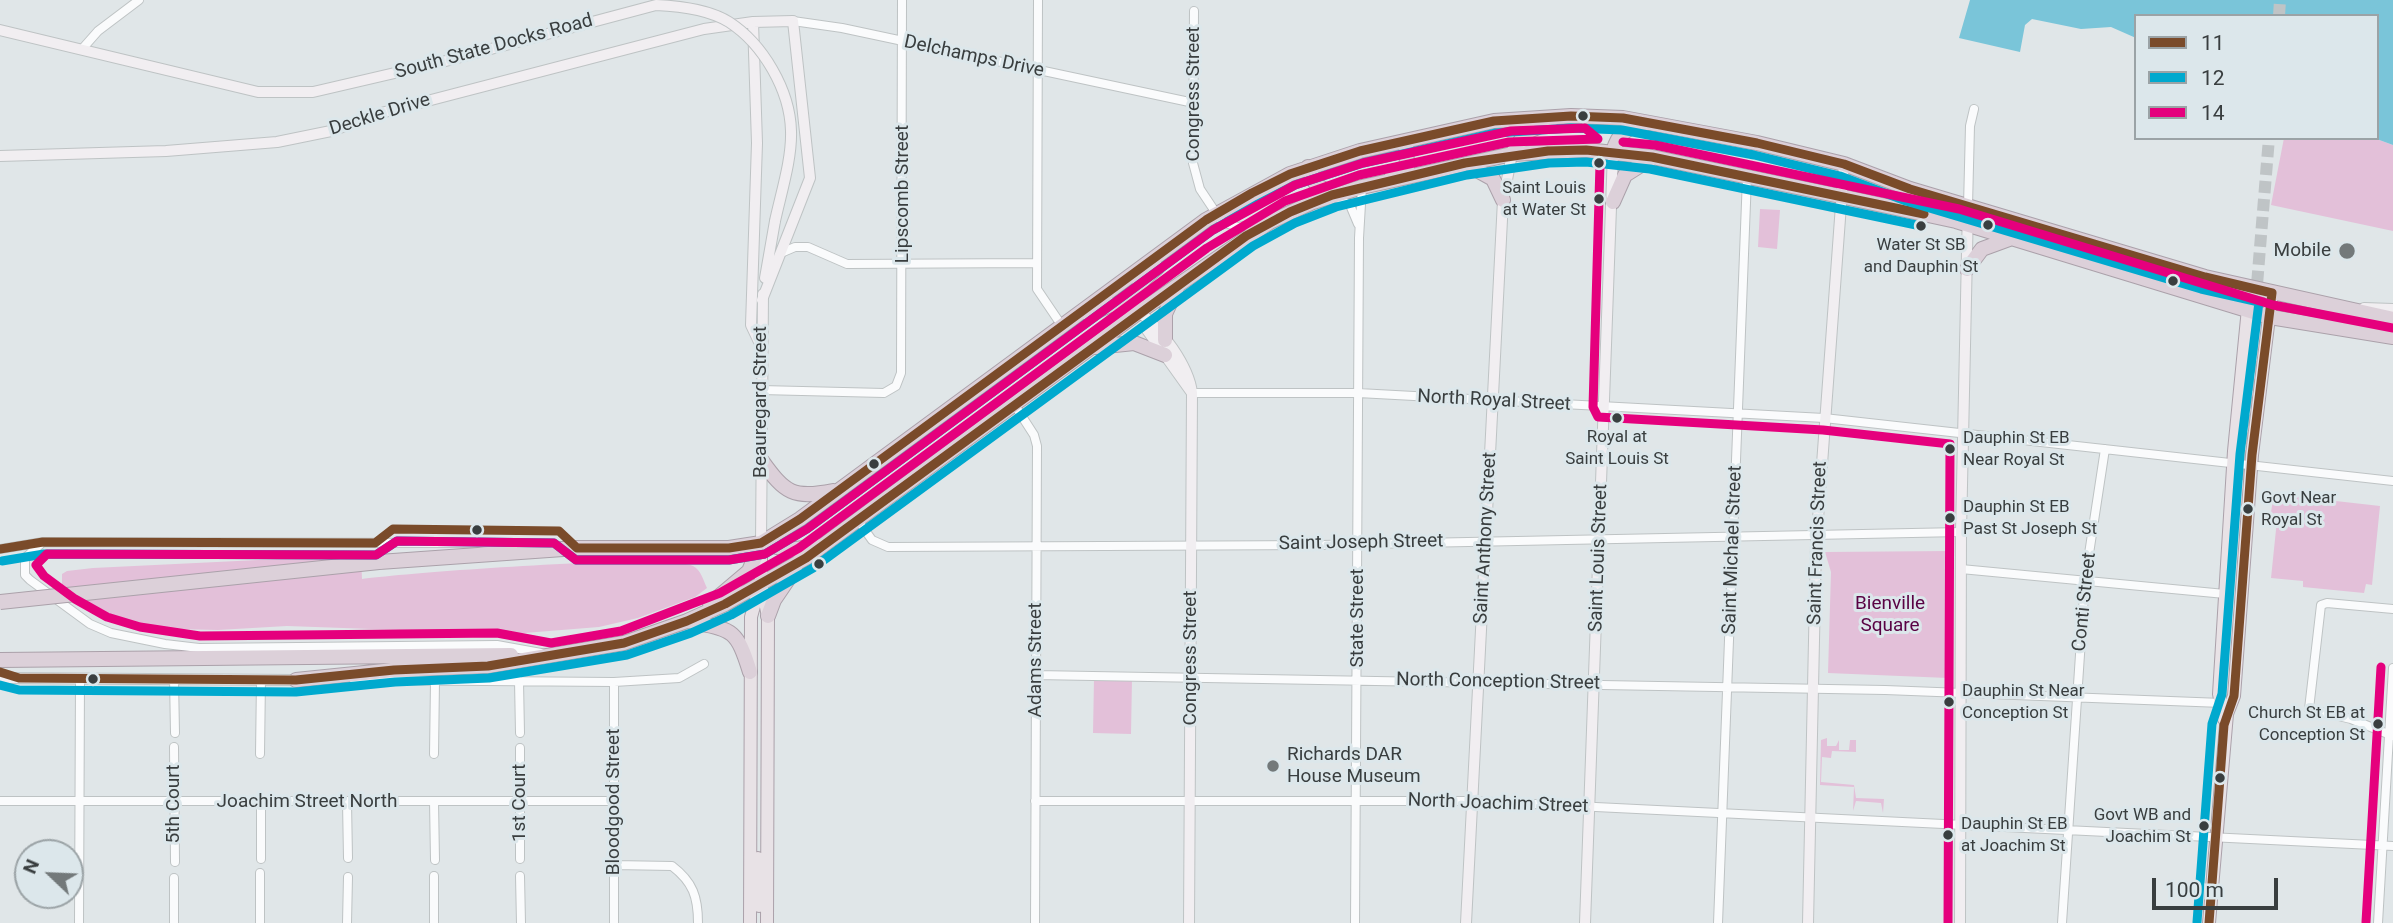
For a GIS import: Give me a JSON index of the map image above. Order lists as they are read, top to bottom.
{
  "streets": {
    "main road": ["Beauregard Street"],
    "street": [
      "South State Docks Road",
      "Delchamps Drive",
      "Congress Street",
      "Deckle Drive",
      "Lipscomb Street",
      "North Royal Street",
      "Saint Anthony Street",
      "Saint Joseph Street",
      "Saint Francis Street",
      "Saint Michael Street",
      "Saint Louis Street",
      "Conti Street",
      "State Street",
      "Adams Street",
      "North Conception Street",
      "Joachim Street North",
      "Bloodgood Street",
      "1st Court",
      "5th Court",
      "North Joachim Street"
    ]
  },
  "crossings": [
    ["South State Docks Road", "Beauregard Street"],
    ["Delchamps Drive", "Congress Street"],
    ["Delchamps Drive", "Deckle Drive"],
    ["Delchamps Drive", "Lipscomb Street"],
    ["Congress Street", "North Royal Street"],
    ["Congress Street", "Saint Joseph Street"],
    ["Congress Street", "North Conception Street"],
    ["Congress Street", "North Joachim Street"],
    ["Lipscomb Street", "Beauregard Street"],
    ["North Royal Street", "Saint Anthony Street"],
    ["North Royal Street", "Saint Francis Street"],
    ["North Royal Street", "Saint Michael Street"],
    ["North Royal Street", "Saint Louis Street"],
    ["North Royal Street", "Conti Street"],
    ["North Royal Street", "State Street"],
    ["Saint Anthony Street", "Saint Joseph Street"],
    ["Saint Anthony Street", "North Conception Street"],
    ["Saint Anthony Street", "North Joachim Street"],
    ["Saint Joseph Street", "Saint Francis Street"],
    ["Saint Joseph Street", "Saint Michael Street"],
    ["Saint Joseph Street", "Saint Louis Street"],
    ["Saint Joseph Street", "State Street"],
    ["Saint Joseph Street", "Adams Street"],
    ["Saint Francis Street", "North Conception Street"],
    ["Saint Francis Street", "North Joachim Street"],
    ["Saint Michael Street", "North Conception Street"],
    ["Saint Michael Street", "North Joachim Street"],
    ["Saint Louis Street", "North Conception Street"],
    ["Saint Louis Street", "North Joachim Street"],
    ["Conti Street", "North Conception Street"],
    ["Conti Street", "North Joachim Street"],
    ["State Street", "North Conception Street"],
    ["State Street", "North Joachim Street"],
    ["Adams Street", "North Conception Street"],
    ["Adams Street", "North Joachim Street"],
    ["Joachim Street North", "Bloodgood Street"],
    ["Joachim Street North", "1st Court"],
    ["Joachim Street North", "5th Court"]
  ],
  "parks": ["Bienville Square"],
  "places": [
    "Saint Louis at Water St",
    "Water St SB and Dauphin St",
    "Mobile",
    "Royal at Saint Louis St",
    "Dauphin St EB Near Royal St",
    "Govt Near Royal St",
    "Dauphin St EB Past St Joseph St",
    "Dauphin St Near Conception St",
    "Church St EB at Conception St",
    "Richards DAR House Museum",
    "Govt WB and Joachim St",
    "Dauphin St EB at Joachim St"
  ],
  "lines": ["transit line 11", "transit line 12", "transit line 14"],
  "legend": ["11", "12", "14"],
  "scale_bar": "100 m",
  "north": "top left"
}
